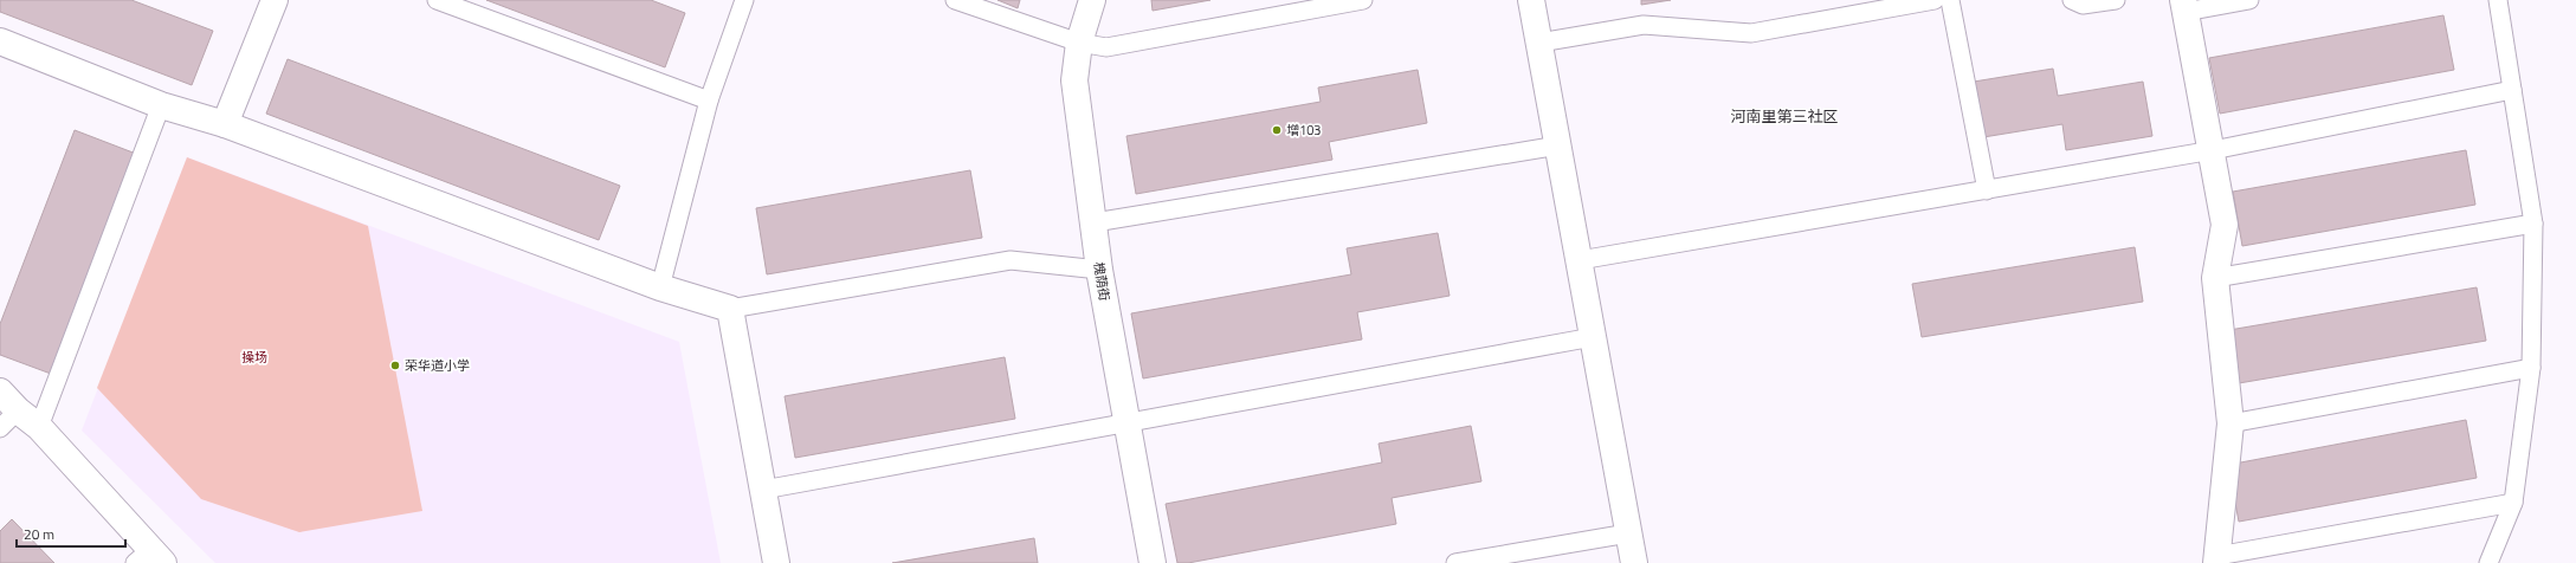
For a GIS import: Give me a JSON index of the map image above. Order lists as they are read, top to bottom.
{
  "streets": {
    "street": ["槐荫街"]
  },
  "districts": ["河南里第三社区"],
  "parks": ["操场"],
  "places": ["增103", "荣华道小学"],
  "scale_bar": "20 m"
}
